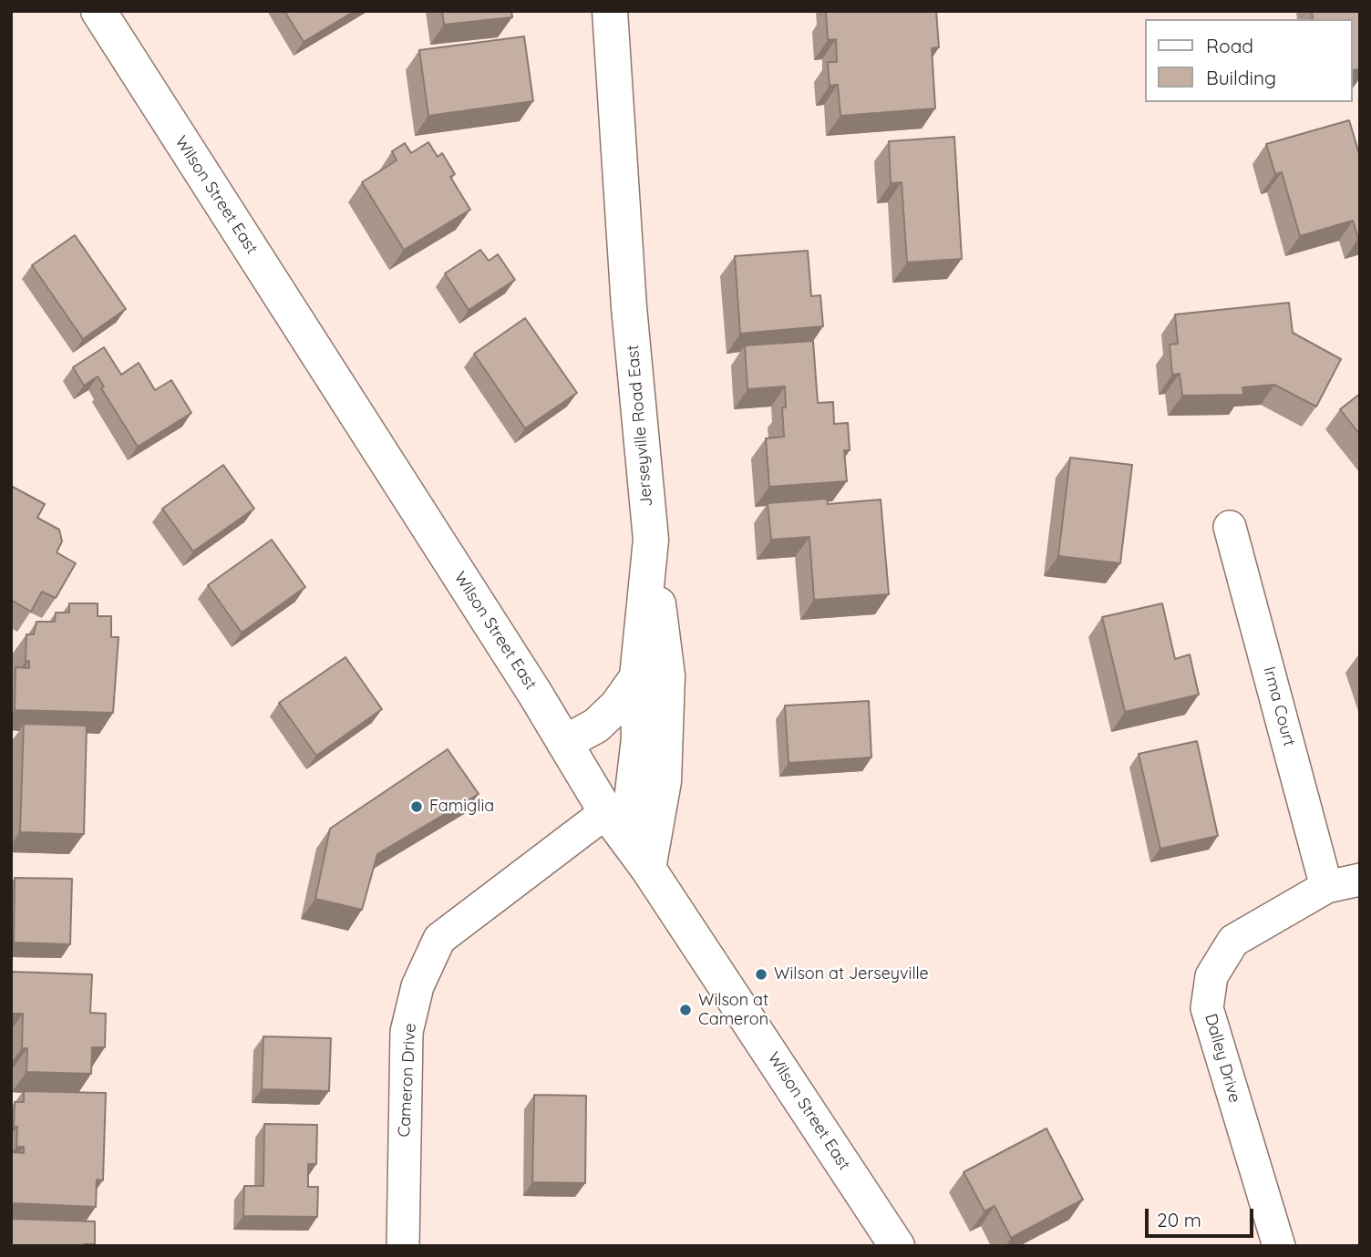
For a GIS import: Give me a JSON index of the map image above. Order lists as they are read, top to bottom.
{
  "streets": {
    "main road": ["Wilson Street East", "Jerseyville Road East"],
    "street": ["Irma Court", "Dalley Drive", "Cameron Drive"]
  },
  "crossings": [
    ["Wilson Street East", "Jerseyville Road East"],
    ["Wilson Street East", "Cameron Drive"],
    ["Jerseyville Road East", "Cameron Drive"],
    ["Irma Court", "Dalley Drive"]
  ],
  "places": ["Famiglia", "Wilson at Jerseyville", "Wilson at Cameron"],
  "legend": ["Road", "Building"],
  "scale_bar": "20 m"
}
